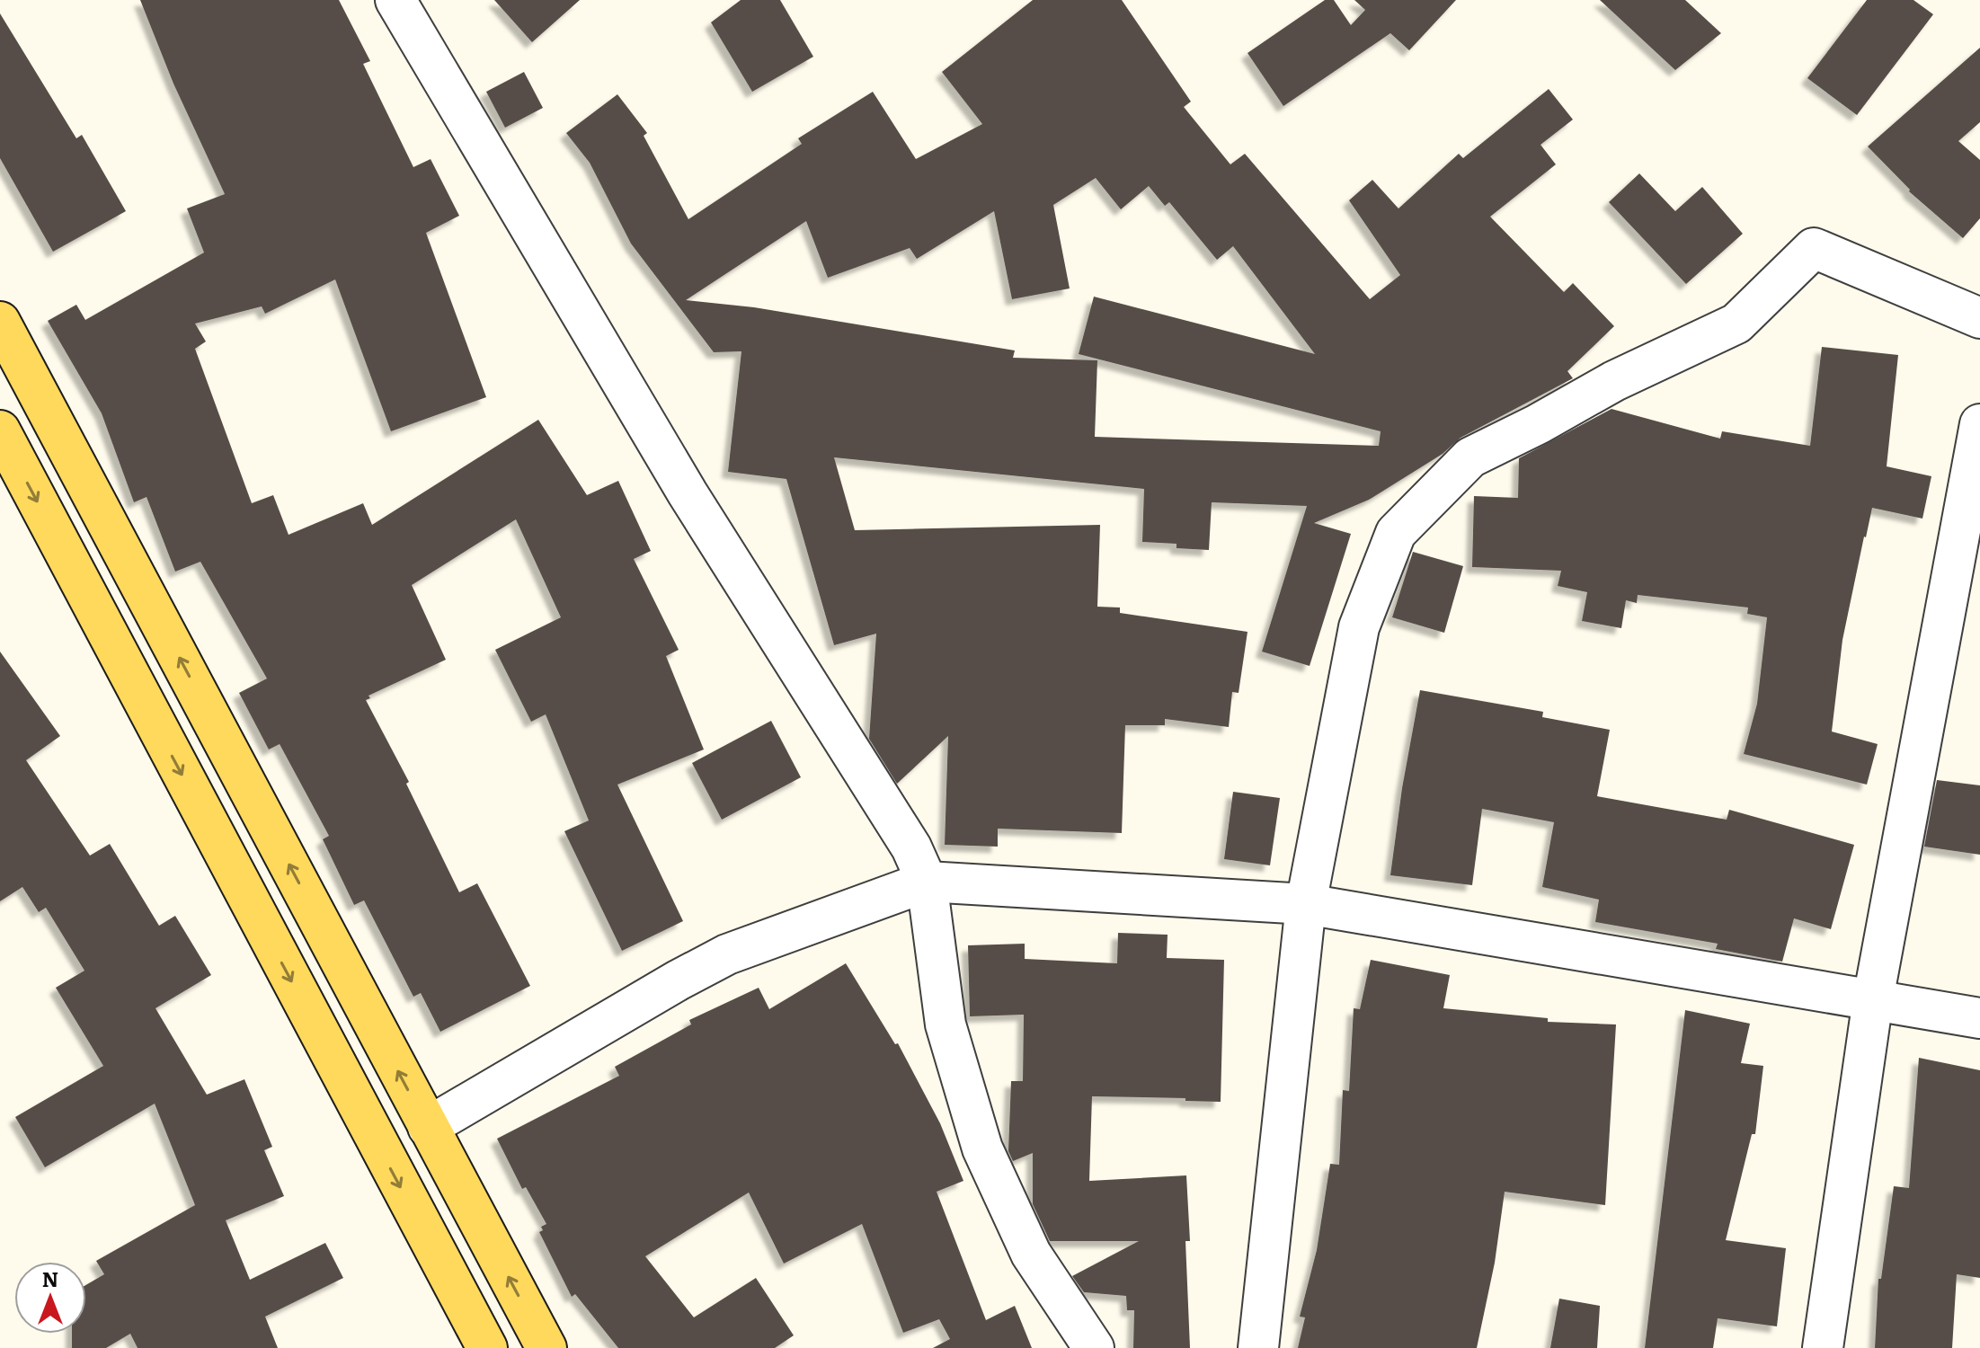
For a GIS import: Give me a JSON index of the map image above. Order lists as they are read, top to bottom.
{
  "north": "top"
}
